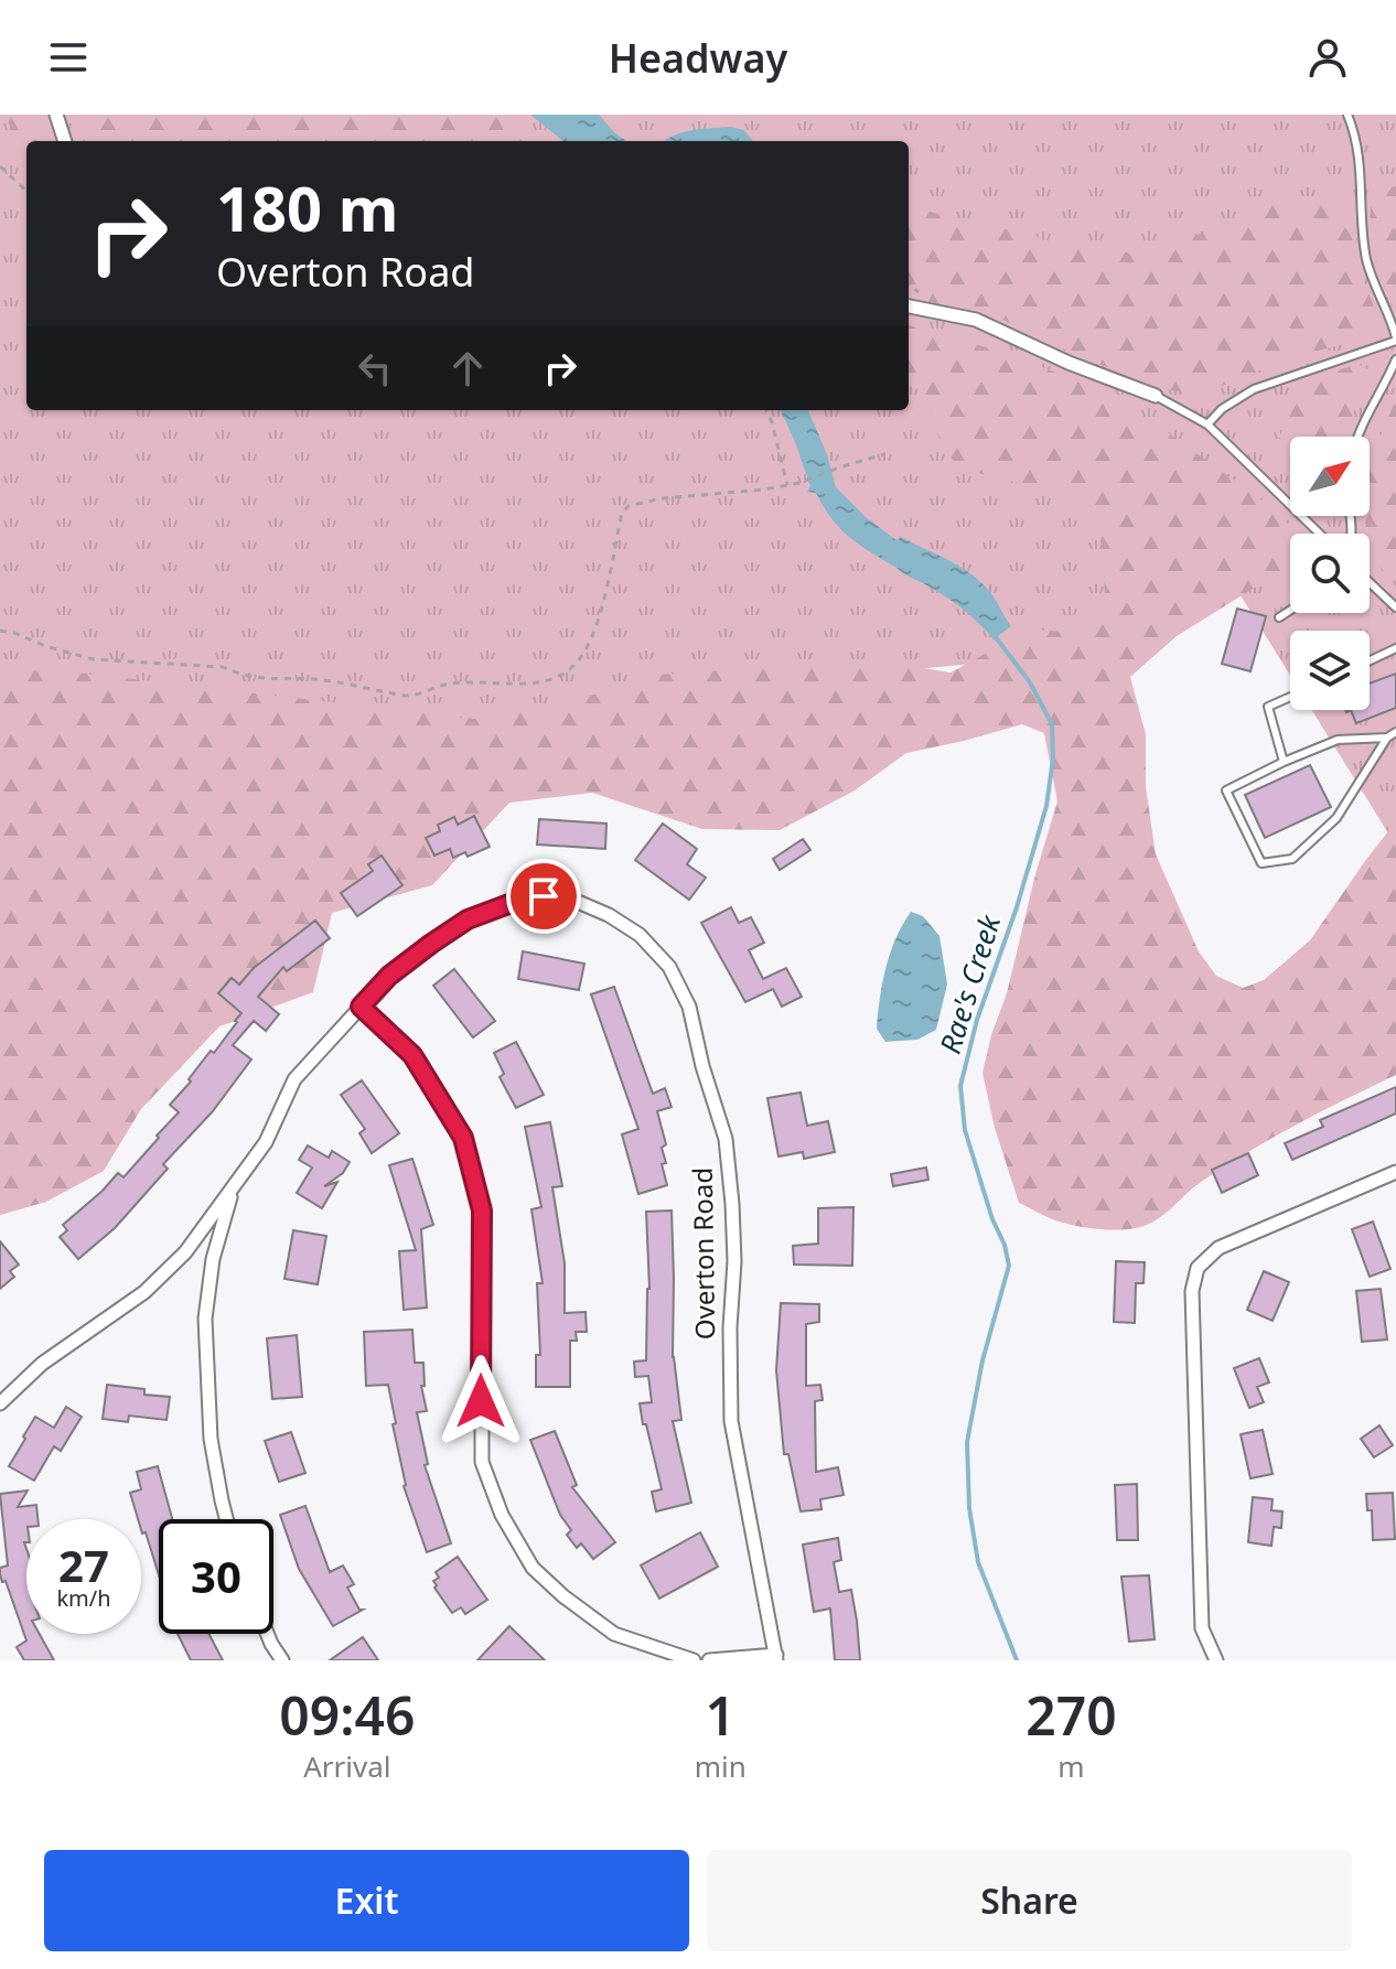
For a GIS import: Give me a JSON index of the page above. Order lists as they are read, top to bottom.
{
  "streets": {
    "street": ["Overton Road"]
  },
  "water": ["Rae's Creek"],
  "north": "top right",
  "page": {
    "header": "Headway",
    "turn": ["180 m", "Overton Road"],
    "speed": "27 km/h",
    "limit": "30",
    "eta": [
      "09:46",
      "Arrival",
      "1",
      "min",
      "270",
      "m"
    ],
    "buttons": ["Exit", "Share"]
  }
}
